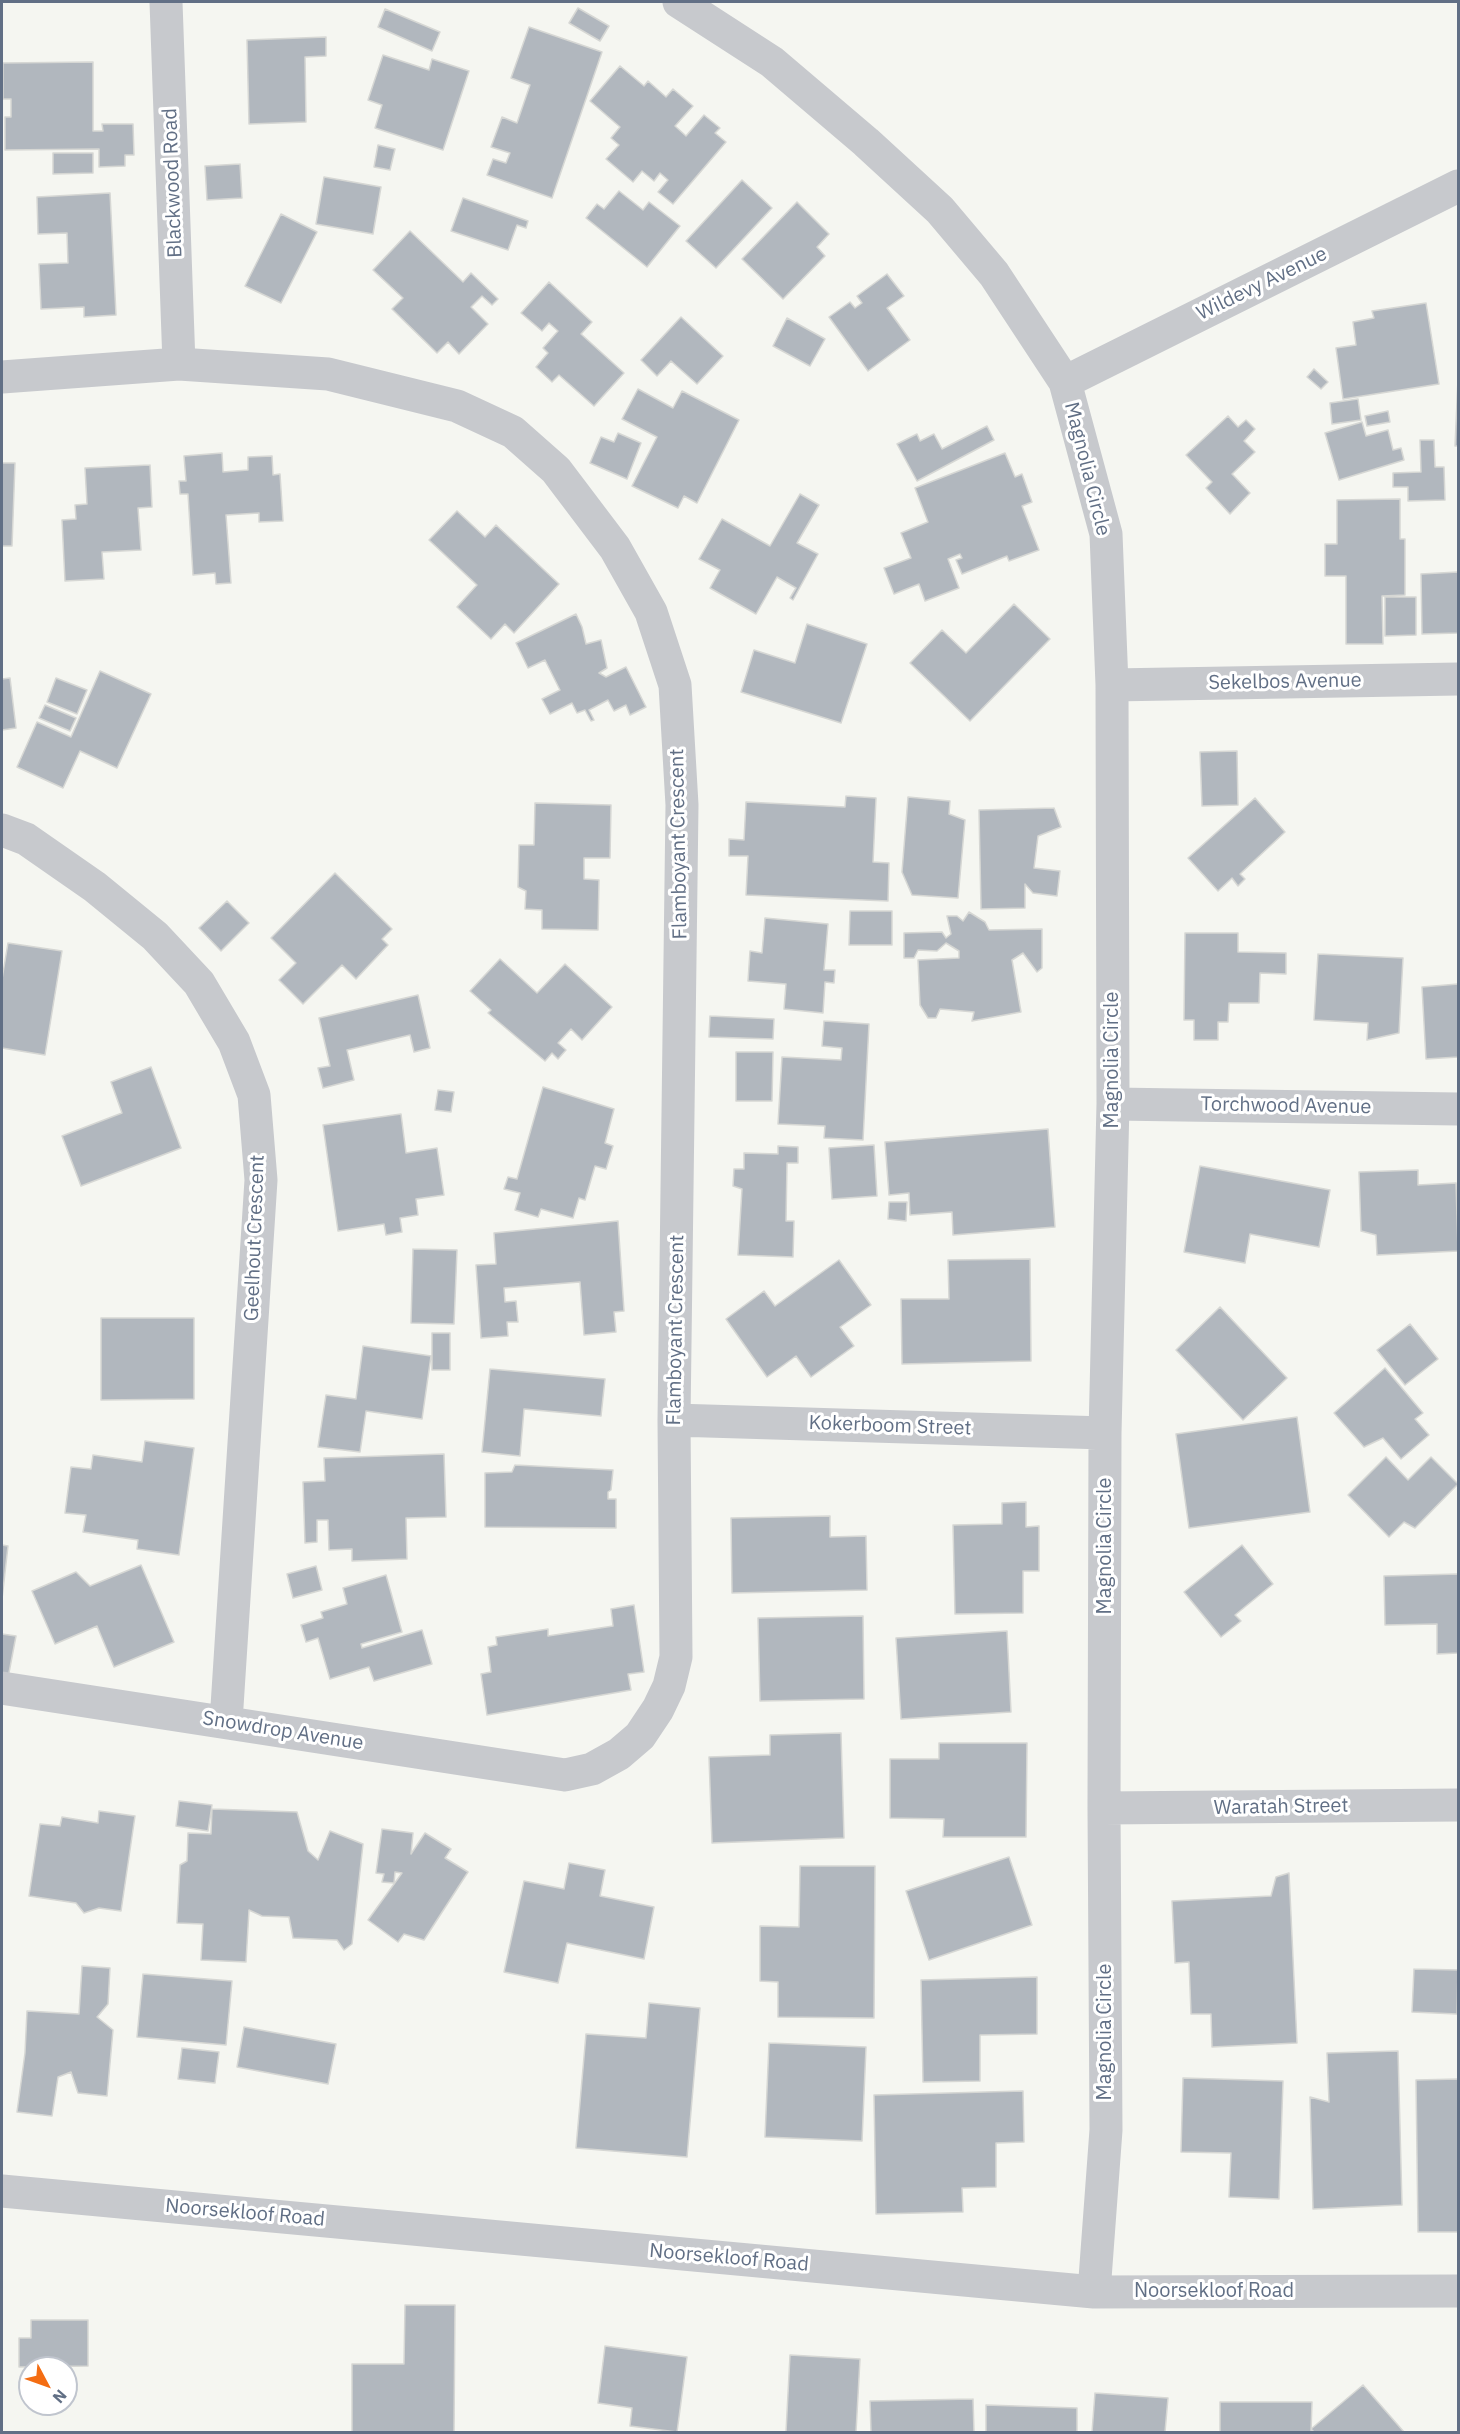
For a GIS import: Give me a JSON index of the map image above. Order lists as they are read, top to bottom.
{
  "streets": {
    "street": [
      "Blackwood Road",
      "Wildevy Avenue",
      "Magnolia Circle",
      "Sekelbos Avenue",
      "Flamboyant Crescent",
      "Torchwood Avenue",
      "Geelhout Crescent",
      "Kokerboom Street",
      "Snowdrop Avenue",
      "Waratah Street",
      "Noorsekloof Road"
    ]
  },
  "crossings": [
    ["Blackwood Road", "Flamboyant Crescent"],
    ["Wildevy Avenue", "Magnolia Circle"],
    ["Magnolia Circle", "Sekelbos Avenue"],
    ["Magnolia Circle", "Torchwood Avenue"],
    ["Magnolia Circle", "Kokerboom Street"],
    ["Magnolia Circle", "Waratah Street"],
    ["Magnolia Circle", "Noorsekloof Road"],
    ["Flamboyant Crescent", "Kokerboom Street"],
    ["Flamboyant Crescent", "Snowdrop Avenue"],
    ["Geelhout Crescent", "Snowdrop Avenue"]
  ],
  "north": "bottom right"
}
